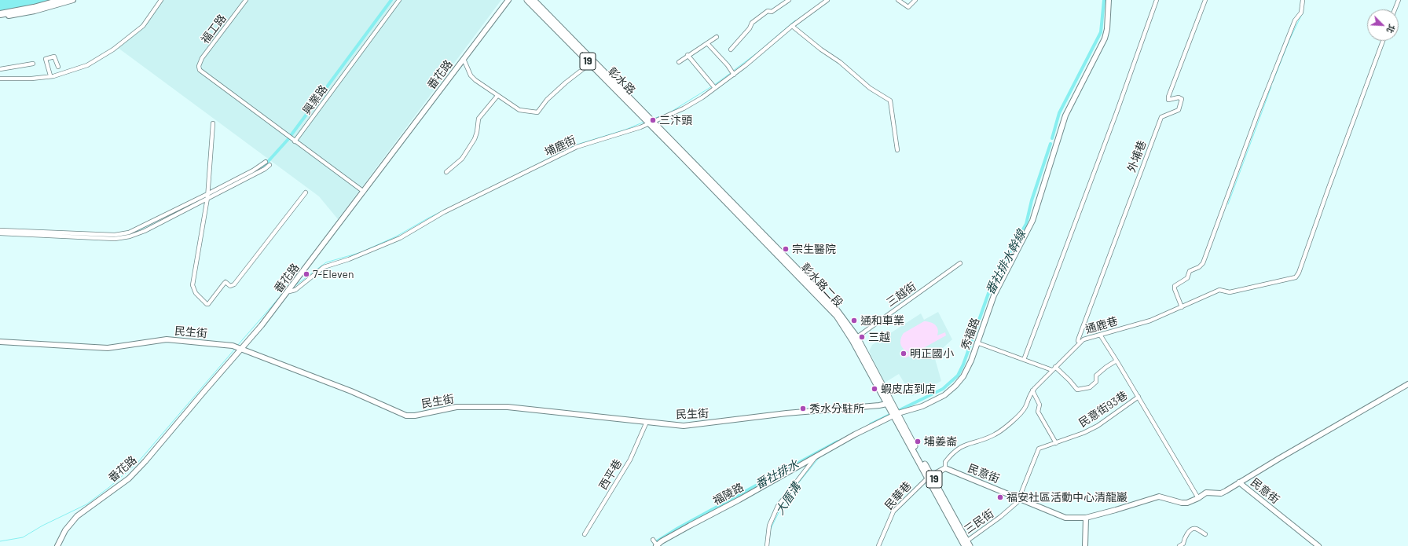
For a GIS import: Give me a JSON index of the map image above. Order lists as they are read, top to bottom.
{
  "streets": {
    "main road": ["19", "彰水路", "彰水路二段"],
    "street": [
      "福工路",
      "番花路",
      "興業路",
      "埔鹿街",
      "外埔巷",
      "三越街",
      "通鹿巷",
      "民生街",
      "秀福路",
      "民意街93巷",
      "民意街",
      "西平巷",
      "福陵路",
      "民華巷",
      "三民街"
    ]
  },
  "crossings": [
    ["福工路", "興業路"],
    ["番花路", "埔鹿街"],
    ["番花路", "民生街"],
    ["彰水路", "埔鹿街"],
    ["彰水路", "彰水路二段"],
    ["埔鹿街", "彰水路二段"],
    ["外埔巷", "通鹿巷"],
    ["彰水路二段", "三越街"],
    ["彰水路二段", "民生街"],
    ["彰水路二段", "秀福路"],
    ["彰水路二段", "福陵路"],
    ["彰水路二段", "民華巷"],
    ["彰水路二段", "三民街"],
    ["通鹿巷", "民意街"],
    ["民生街", "西平巷"],
    ["秀福路", "福陵路"],
    ["民意街93巷", "民意街"],
    ["民意街93巷", "三民街"],
    ["民意街", "三民街"]
  ],
  "water": ["番社排水幹線", "番社排水", "大厝溝"],
  "places": [
    "三汴頭",
    "宗生醫院",
    "7-Eleven",
    "通和車業",
    "三越",
    "明正國小",
    "蝦皮店到店",
    "秀水分駐所",
    "埔姜崙",
    "福安社區活動中心清龍巖"
  ],
  "north": "bottom right"
}
